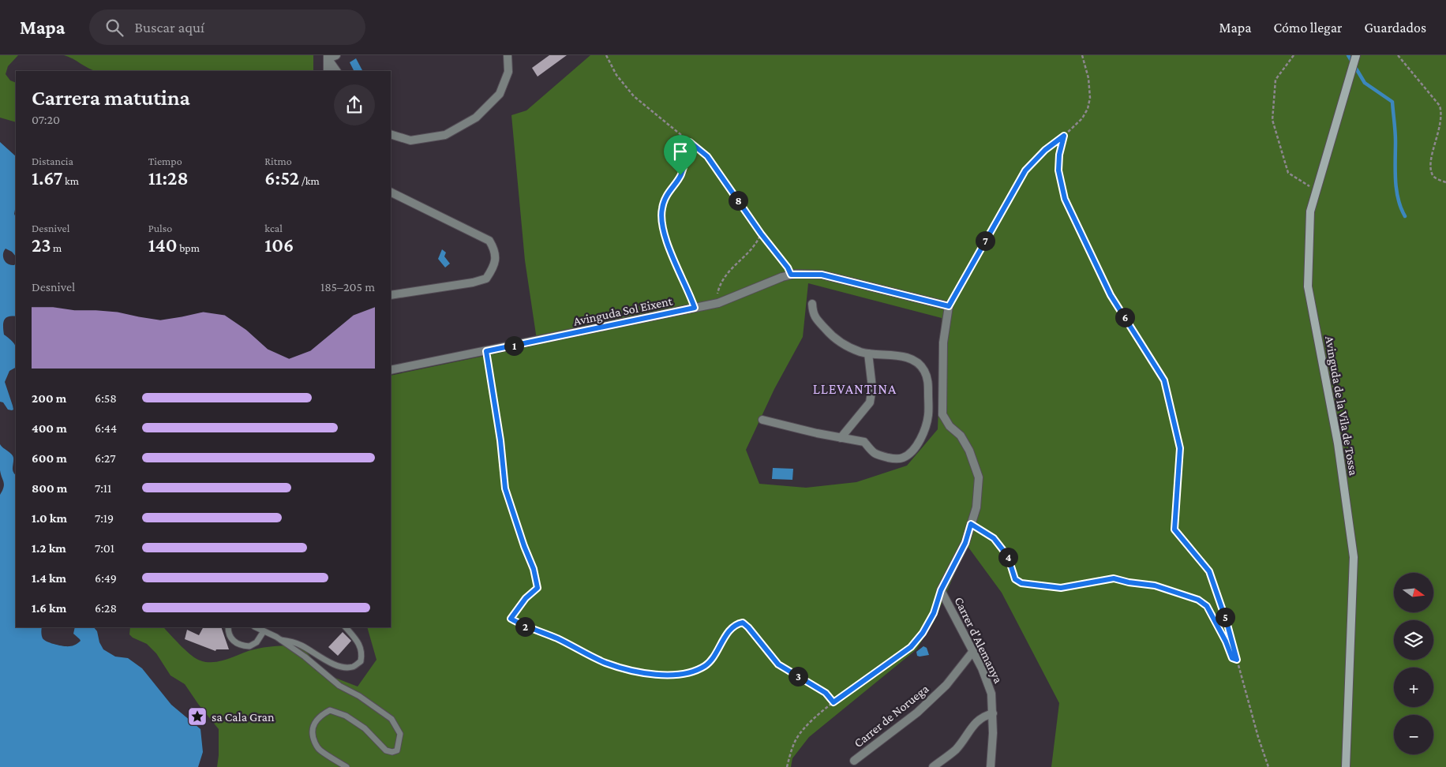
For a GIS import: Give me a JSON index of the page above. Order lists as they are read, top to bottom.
{
  "streets": {
    "main road": ["Avinguda de la Vila de Tossa"],
    "street": ["Avinguda Sol Eixent", "Carrer d'Alemanya", "Carrer de Noruega"]
  },
  "crossings": [
    ["Carrer d'Alemanya", "Carrer de Noruega"]
  ],
  "districts": ["LLEVANTINA"],
  "places": {
    "place": ["sa Cala Gran"]
  },
  "north": "right",
  "page": {
    "header": "Mapa",
    "search": "Buscar aquí",
    "nav": ["Mapa", "Cómo llegar", "Guardados"],
    "heading": ["Carrera matutina", "07:20"],
    "stats": [
      ["Distancia", "1.67 km"],
      ["Tiempo", "11:28"],
      ["Ritmo", "6:52 /km"],
      ["Desnivel", "23 m"],
      ["Pulso", "140 bpm"],
      ["kcal", "106"]
    ],
    "pins": [
      "8",
      "7",
      "6",
      "1",
      "4",
      "5",
      "2",
      "3"
    ],
    "chart": ["Desnivel", "185–205 m"],
    "list": [
      {
        "name": "200 m",
        "note": "6:58"
      },
      {
        "name": "400 m",
        "note": "6:44"
      },
      {
        "name": "600 m",
        "note": "6:27"
      },
      {
        "name": "800 m",
        "note": "7:11"
      },
      {
        "name": "1.0 km",
        "note": "7:19"
      },
      {
        "name": "1.2 km",
        "note": "7:01"
      },
      {
        "name": "1.4 km",
        "note": "6:49"
      },
      {
        "name": "1.6 km",
        "note": "6:28"
      }
    ],
    "map_buttons": ["+", "−"]
  }
}
